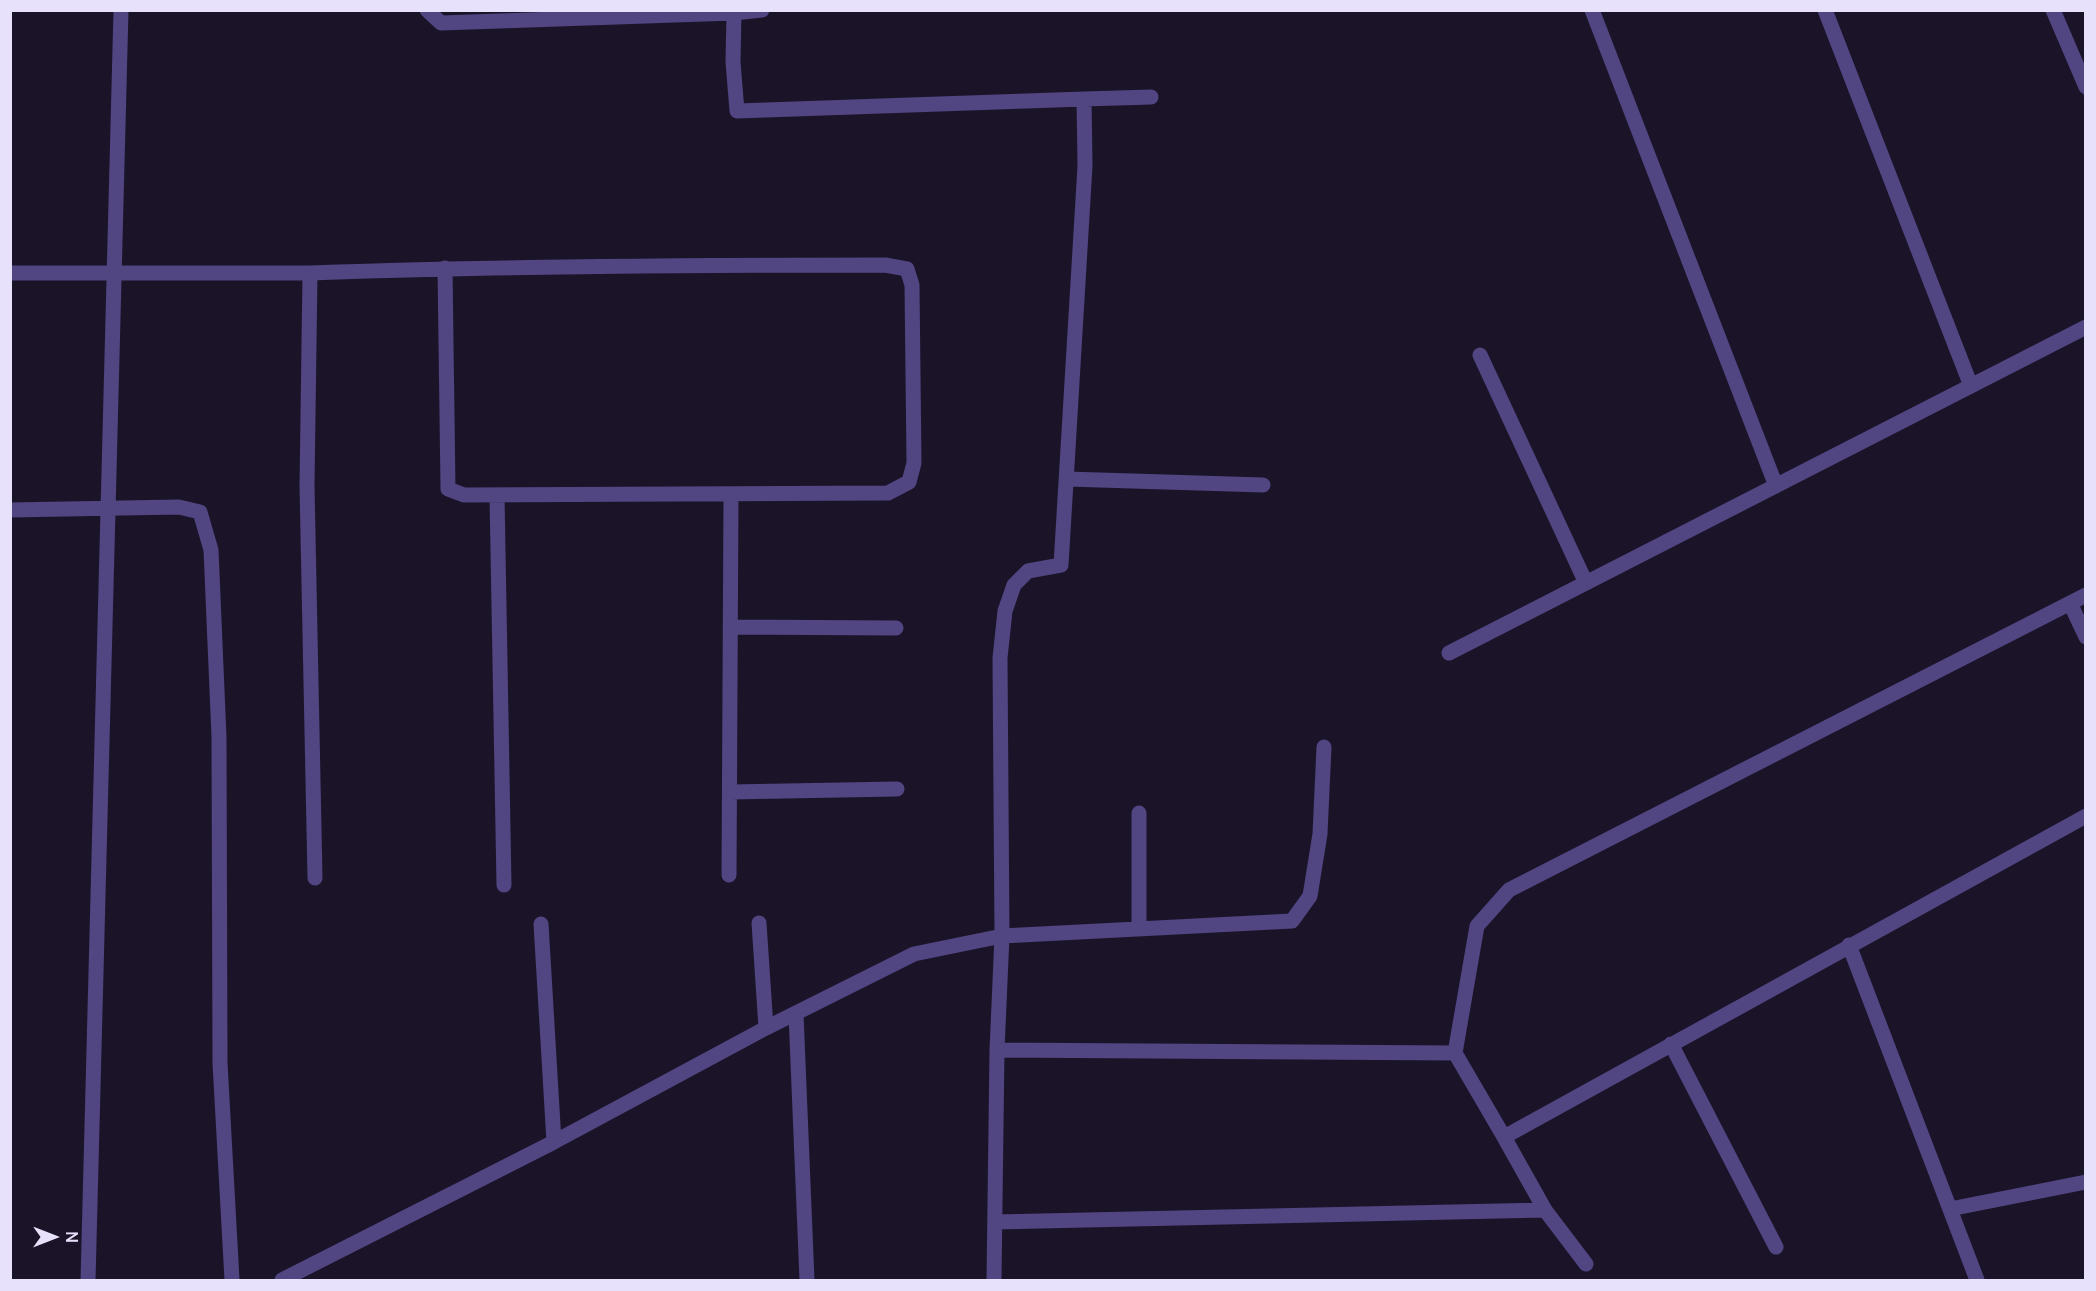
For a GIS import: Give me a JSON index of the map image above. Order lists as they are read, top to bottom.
{
  "north": "right"
}
